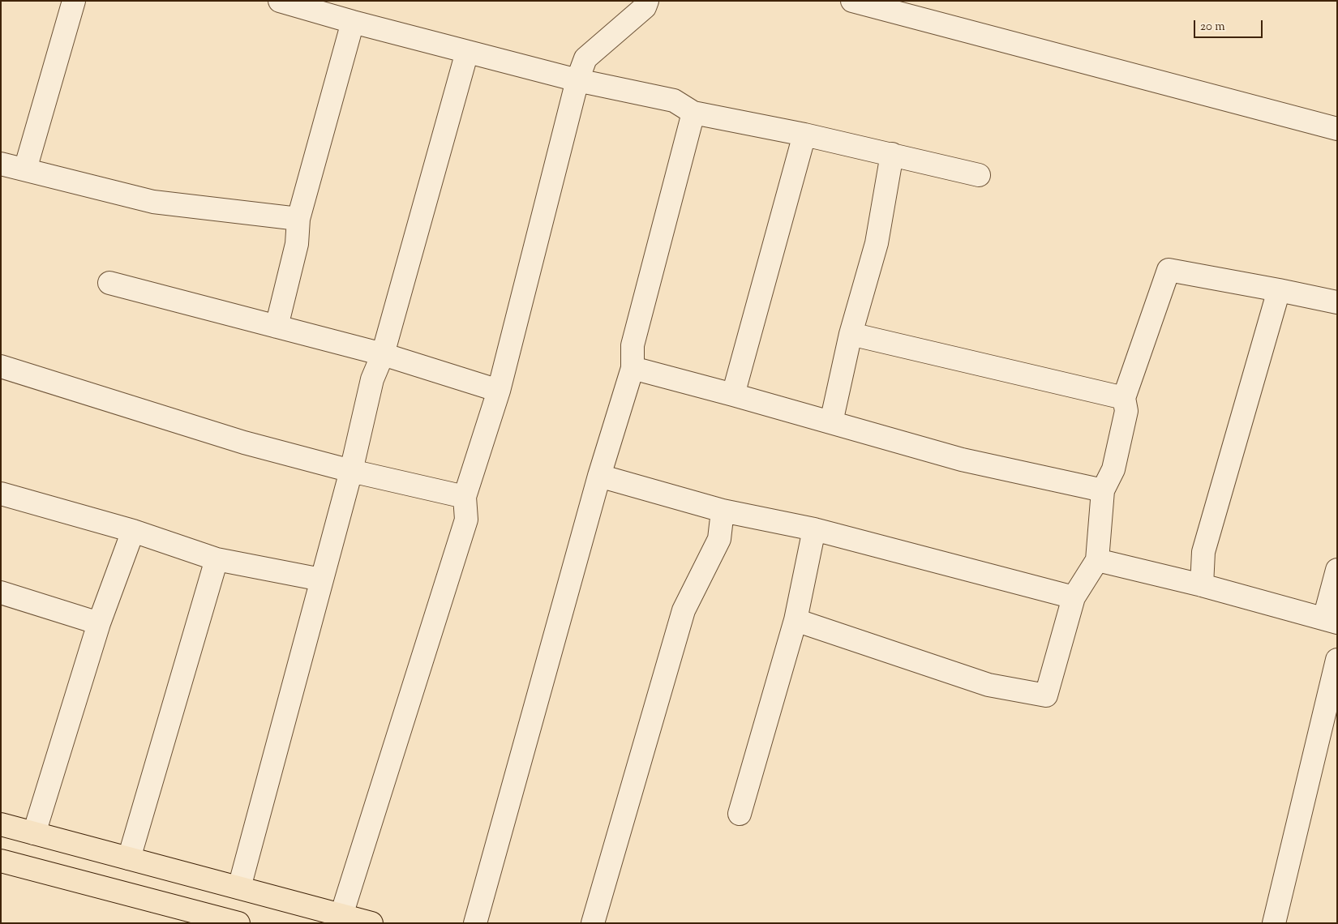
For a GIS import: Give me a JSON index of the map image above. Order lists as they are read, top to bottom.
{
  "scale_bar": "20 m"
}
